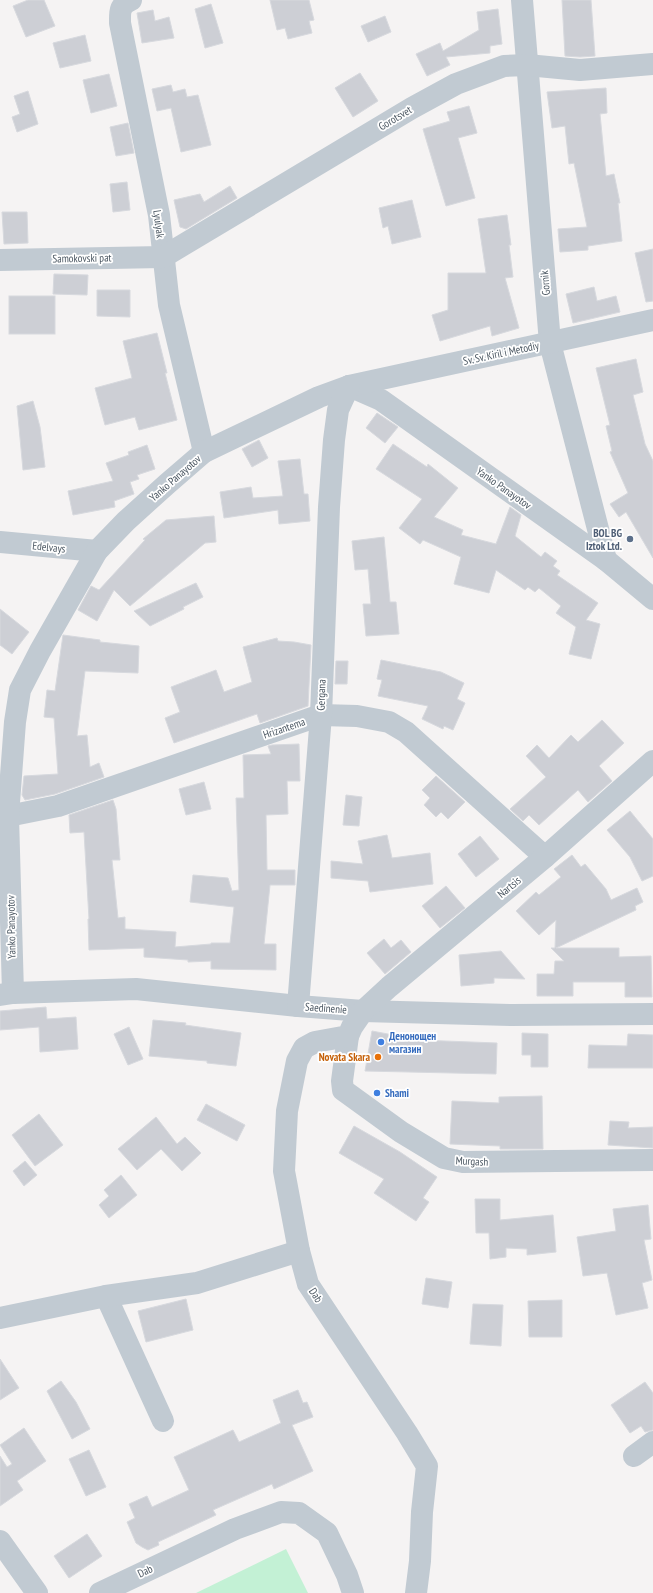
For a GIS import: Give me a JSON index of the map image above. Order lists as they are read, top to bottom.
{
  "streets": {
    "street": [
      "Gorotsvet",
      "Lyulyak",
      "Samokovski pat",
      "Gornik",
      "Sv. Sv. Kiril i Metodiy",
      "Yanko Panayotov",
      "Edelvays",
      "Gergana",
      "Hrizantema",
      "Nartsis",
      "Saedinenie",
      "Murgash",
      "Dab"
    ]
  },
  "crossings": [
    ["Gorotsvet", "Lyulyak"],
    ["Gorotsvet", "Samokovski pat"],
    ["Gorotsvet", "Gornik"],
    ["Lyulyak", "Samokovski pat"],
    ["Lyulyak", "Yanko Panayotov"],
    ["Gornik", "Sv. Sv. Kiril i Metodiy"],
    ["Gornik", "Yanko Panayotov"],
    ["Sv. Sv. Kiril i Metodiy", "Yanko Panayotov"],
    ["Sv. Sv. Kiril i Metodiy", "Gergana"],
    ["Yanko Panayotov", "Edelvays"],
    ["Yanko Panayotov", "Gergana"],
    ["Yanko Panayotov", "Hrizantema"],
    ["Yanko Panayotov", "Saedinenie"],
    ["Gergana", "Hrizantema"],
    ["Gergana", "Saedinenie"],
    ["Hrizantema", "Nartsis"],
    ["Nartsis", "Saedinenie"],
    ["Murgash", "Dab"]
  ],
  "places": [
    "BOL BG Iztok Ltd.",
    "Денонощен магазин",
    "Novata Skara",
    "Shami"
  ]
}
